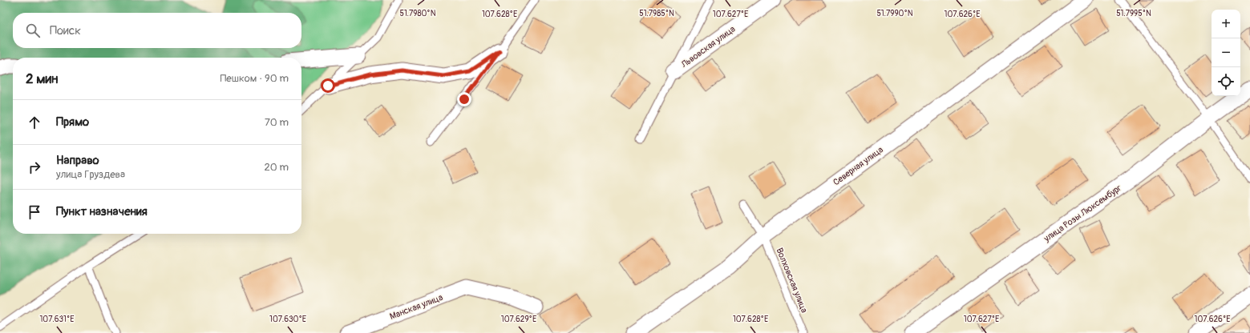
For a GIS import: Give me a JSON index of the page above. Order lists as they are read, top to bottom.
{
  "streets": {
    "street": [
      "Львовская улица",
      "Северная улица",
      "улица Розы Люксембург",
      "Манская улица"
    ],
    "lane": ["Волховская улица"]
  },
  "crossings": [
    ["Северная улица", "Волховская улица"]
  ],
  "page": {
    "map_buttons": ["+", "−"],
    "search": "Поиск",
    "heading": ["2 мин", "Пешком · 90 m"],
    "list": [
      ["Прямо", "70 m"],
      ["Направо", "улица Груздева", "20 m"],
      "Пункт назначения"
    ]
  },
  "coordinates": [
    "51.7980°N",
    "51.7985°N",
    "51.7990°N",
    "51.7995°N",
    "107.628°E",
    "107.627°E",
    "107.626°E",
    "107.631°E",
    "107.630°E",
    "107.629°E"
  ]
}
